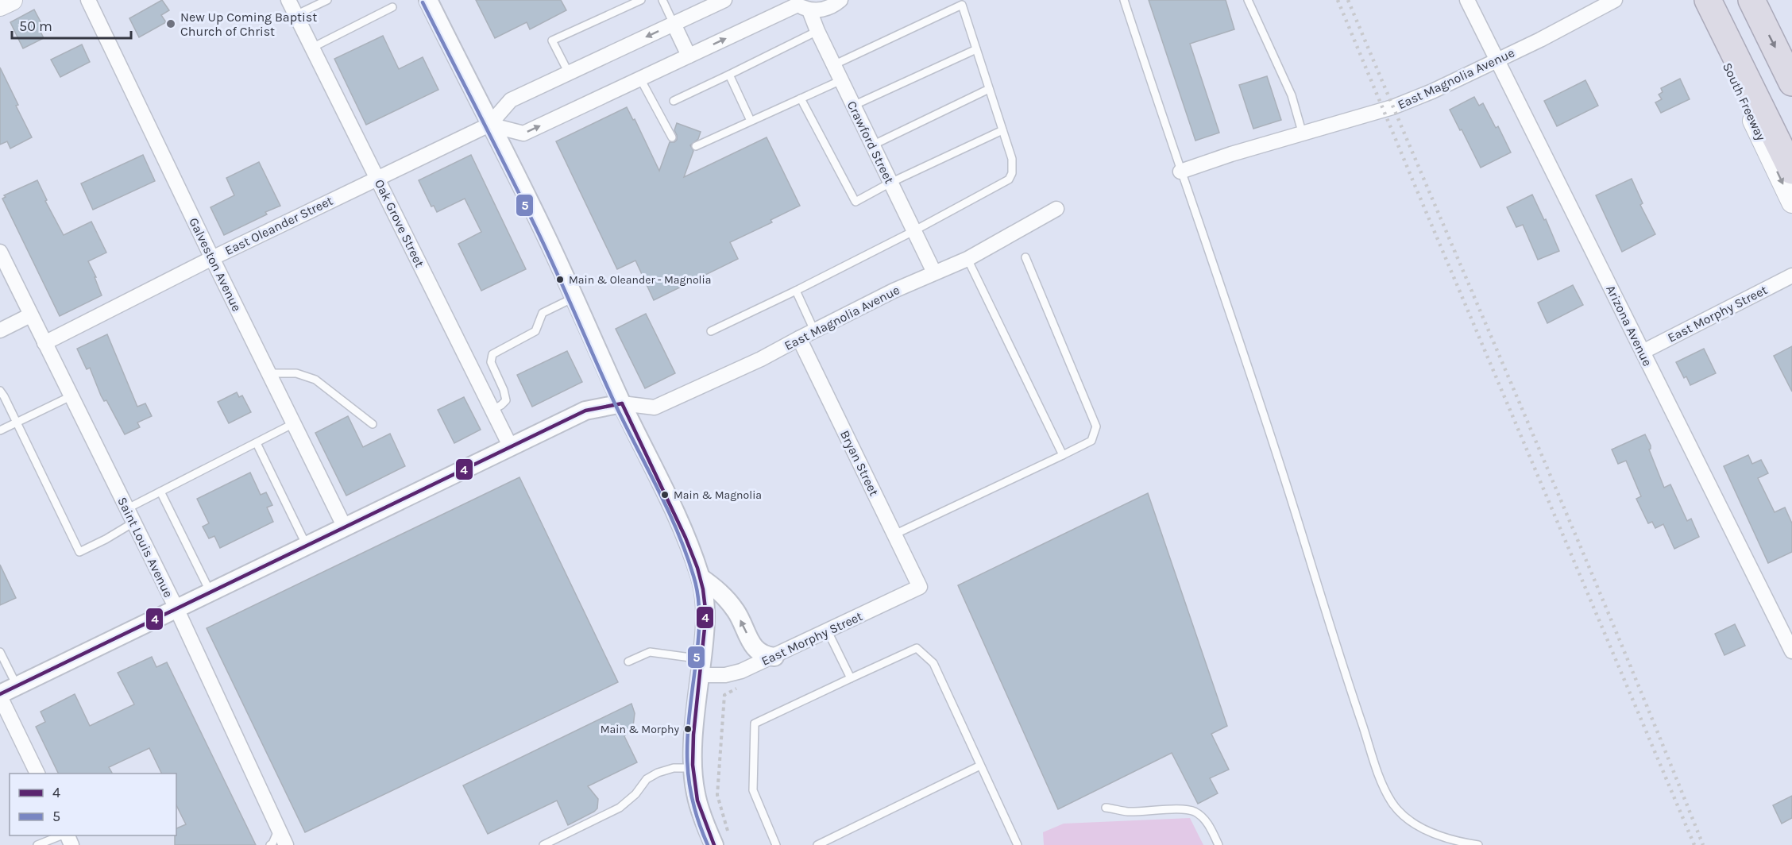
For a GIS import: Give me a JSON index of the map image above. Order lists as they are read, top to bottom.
{
  "streets": {
    "main road": ["South Freeway"],
    "street": [
      "East Magnolia Avenue",
      "Crawford Street",
      "Oak Grove Street",
      "East Oleander Street",
      "Galveston Avenue",
      "East Morphy Street",
      "Arizona Avenue",
      "Bryan Street",
      "Saint Louis Avenue"
    ]
  },
  "crossings": [
    ["East Magnolia Avenue", "Crawford Street"],
    ["East Magnolia Avenue", "Arizona Avenue"],
    ["East Magnolia Avenue", "Bryan Street"],
    ["Oak Grove Street", "East Oleander Street"],
    ["East Oleander Street", "Galveston Avenue"],
    ["East Oleander Street", "Saint Louis Avenue"],
    ["East Morphy Street", "Arizona Avenue"],
    ["East Morphy Street", "Bryan Street"]
  ],
  "one_way": ["South Freeway"],
  "places": [
    "New Up Coming Baptist Church of Christ",
    "Main & Oleander - Magnolia",
    "Main & Magnolia",
    "Main & Morphy"
  ],
  "lines": ["transit line 5", "transit line 4"],
  "legend": ["4", "5"],
  "scale_bar": "50 m"
}
